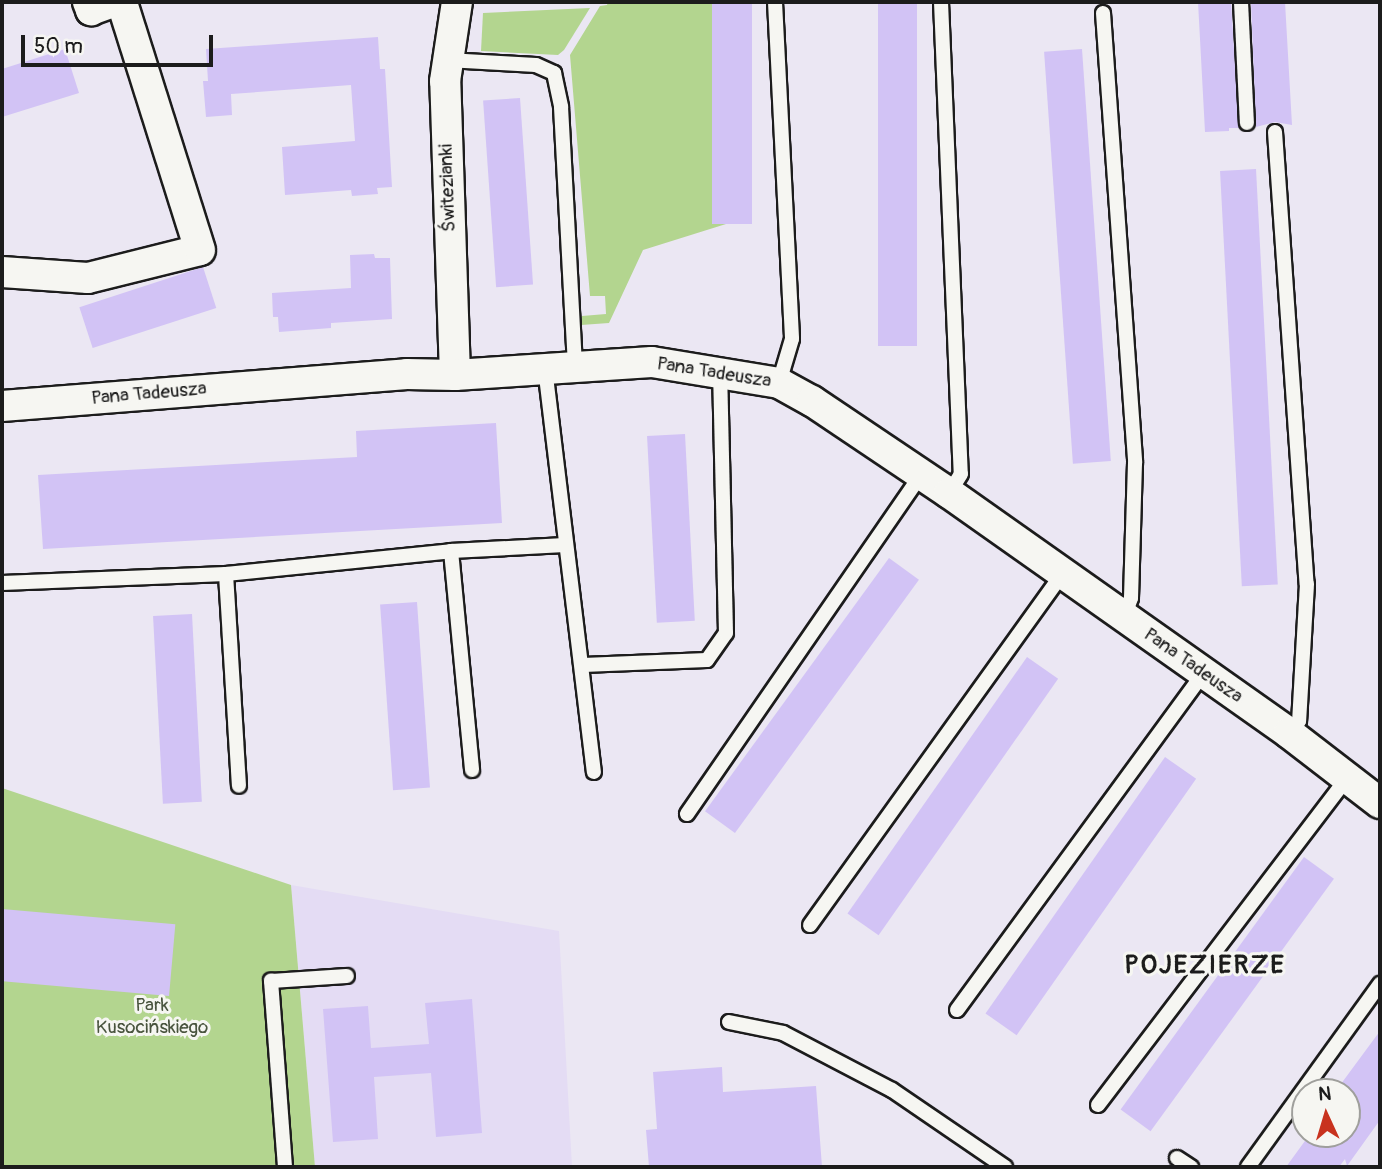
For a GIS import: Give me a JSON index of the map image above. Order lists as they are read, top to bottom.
{
  "streets": {
    "street": ["Świtezianki", "Pana Tadeusza"]
  },
  "crossings": [
    ["Świtezianki", "Pana Tadeusza"]
  ],
  "districts": ["POJEZIERZE"],
  "parks": ["Park Kusocińskiego"],
  "scale_bar": "50 m",
  "north": "top"
}
